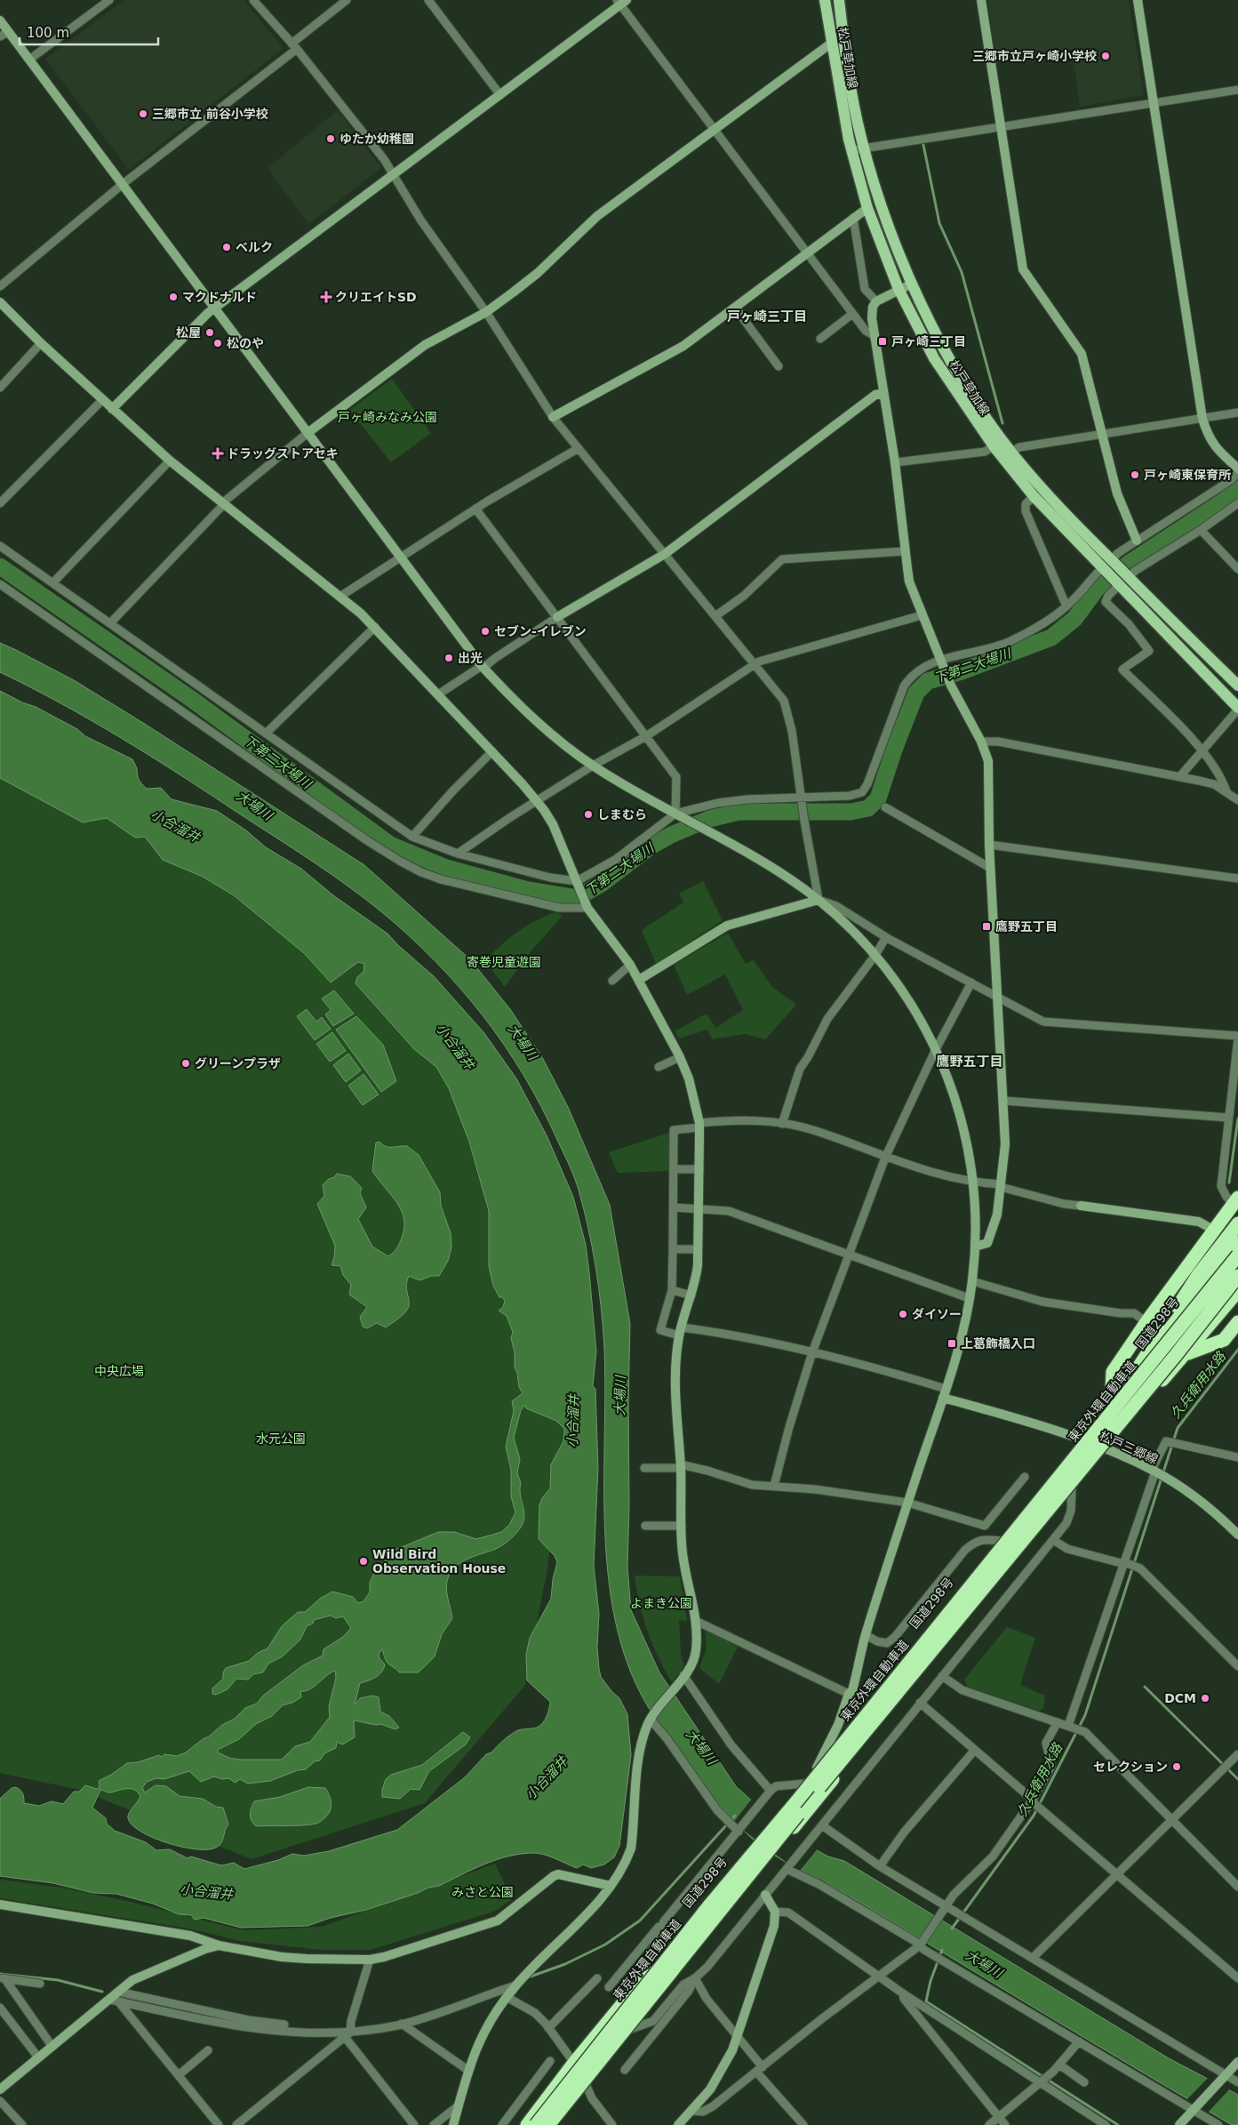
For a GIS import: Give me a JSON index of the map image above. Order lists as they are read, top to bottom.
{
  "streets": {
    "highway": ["国道298号", "東京外環自動車道"],
    "main road": ["松戸草加線"],
    "street": ["松戸三郷線"]
  },
  "crossings": [
    ["国道298号", "松戸三郷線"]
  ],
  "districts": ["戸ヶ崎三丁目", "鷹野五丁目"],
  "water": [
    "下第二大場川",
    "大場川",
    "小合溜井",
    "久兵衛用水路"
  ],
  "parks": [
    "戸ヶ崎みなみ公園",
    "寄巻児童遊園",
    "中央広場",
    "水元公園",
    "よまき公園",
    "みさと公園"
  ],
  "places": {
    "other": [
      "三郷市立戸ヶ崎小学校",
      "三郷市立 前谷小学校",
      "ゆたか幼稚園",
      "ベルク",
      "マクドナルド",
      "松屋",
      "松のや",
      "戸ヶ崎東保育所",
      "セブン-イレブン",
      "出光",
      "しまむら",
      "グリーンプラザ",
      "ダイソー",
      "Wild Bird Observation House",
      "DCM",
      "セレクション"
    ],
    "health": ["クリエイトSD", "ドラッグストアセキ"],
    "transit": ["戸ヶ崎三丁目", "鷹野五丁目", "上葛飾橋入口"]
  },
  "scale_bar": "100 m"
}
